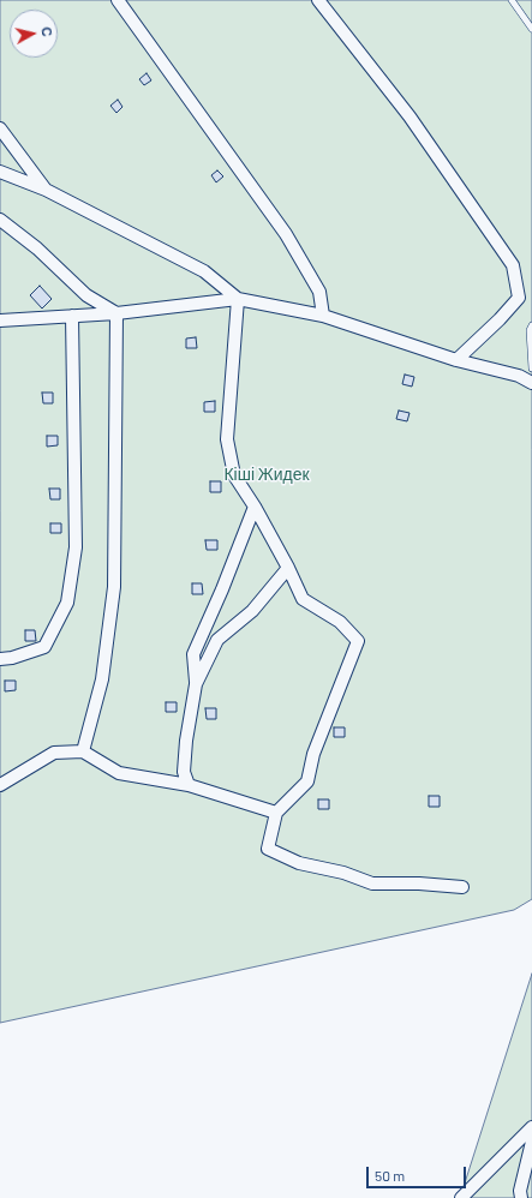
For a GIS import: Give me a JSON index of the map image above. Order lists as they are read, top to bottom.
{
  "parks": ["Кіші Жидек"],
  "scale_bar": "50 m",
  "north": "right"
}
